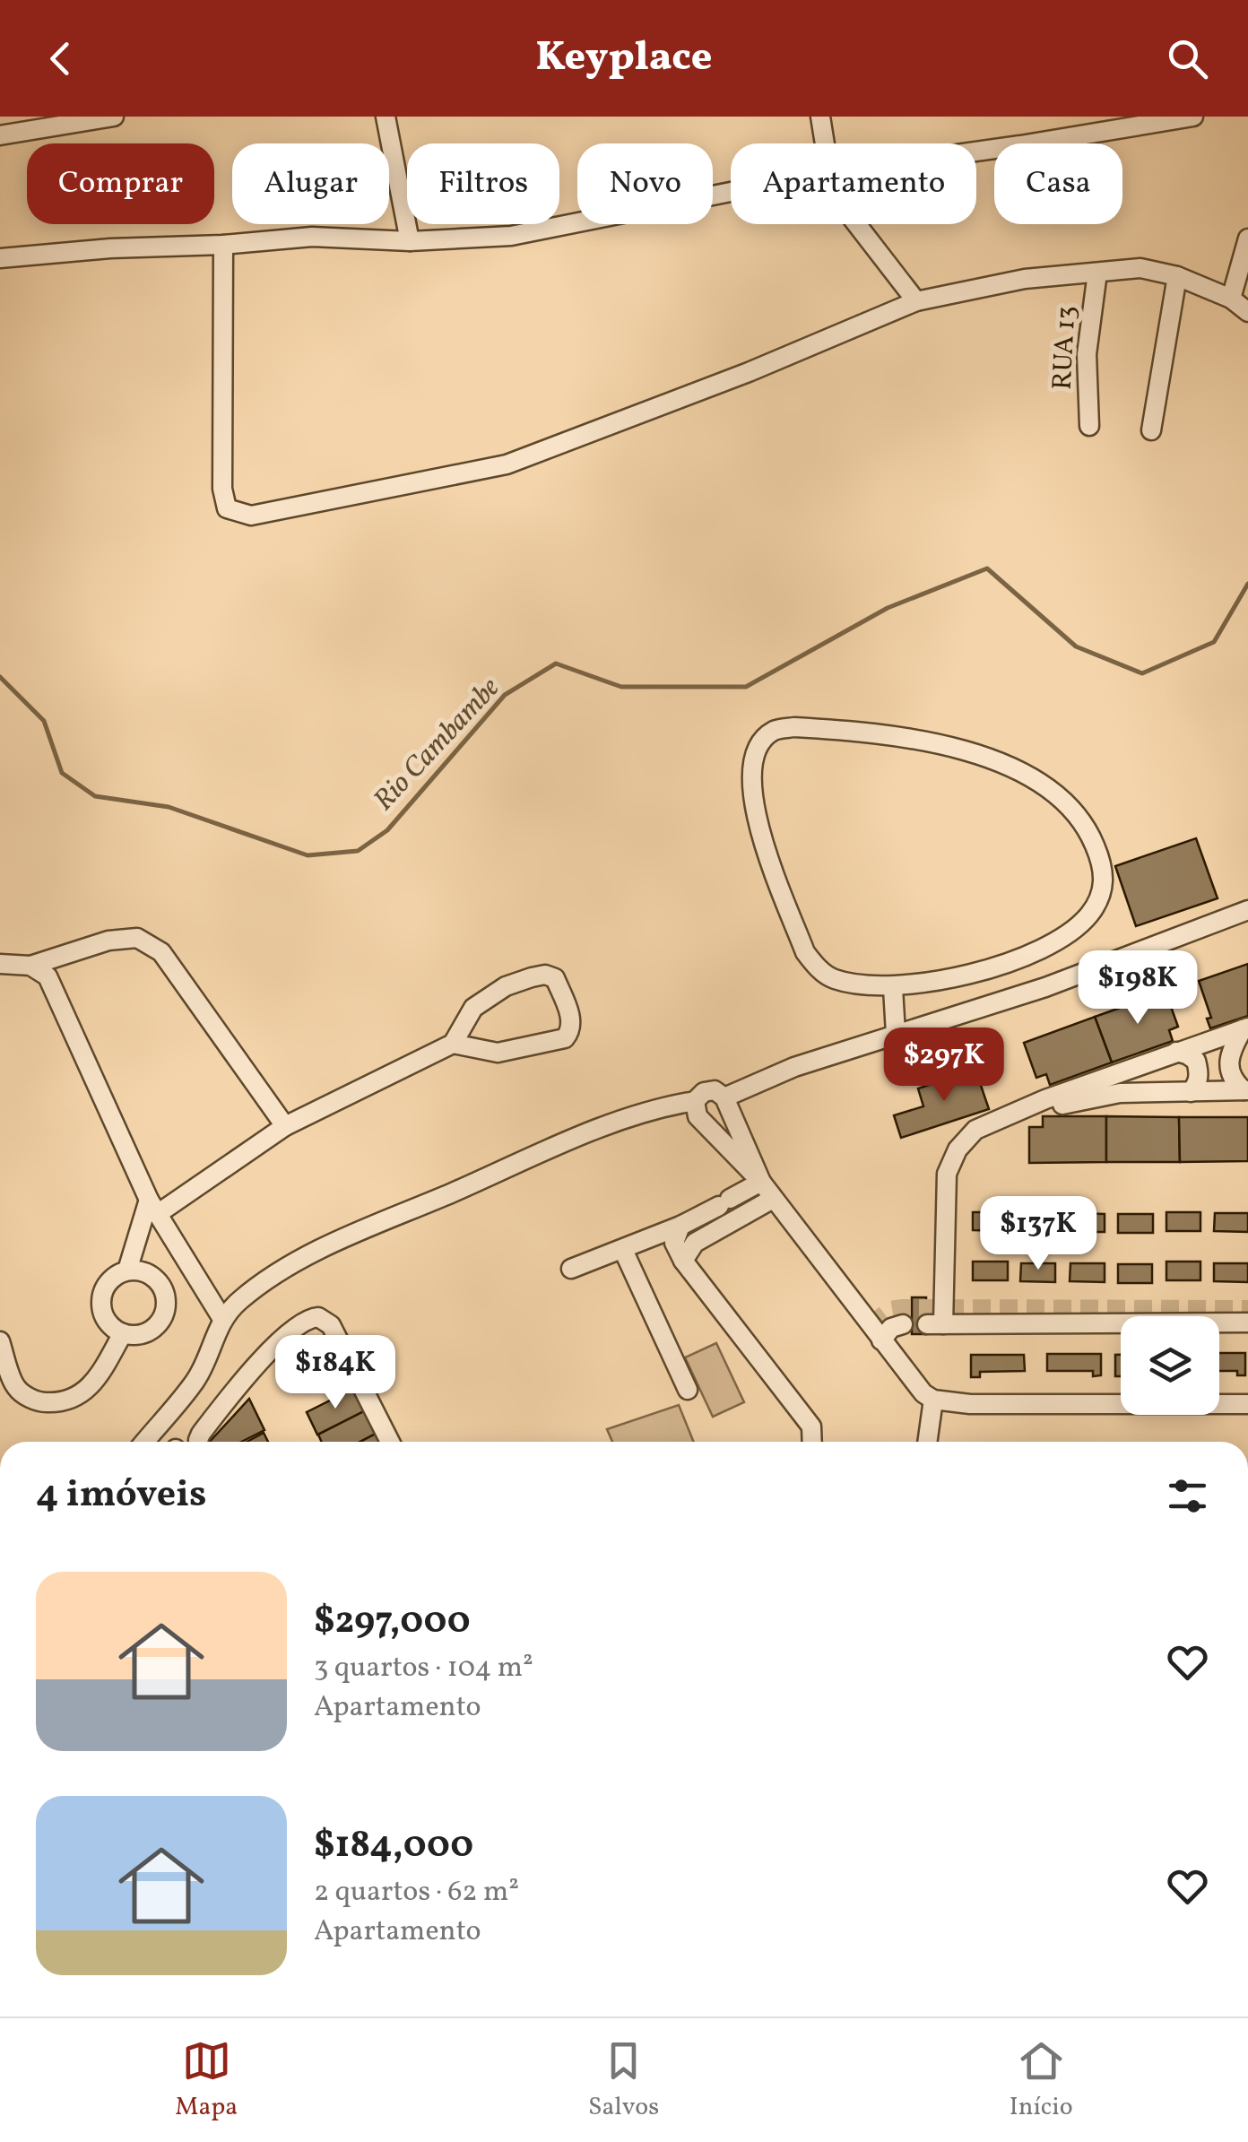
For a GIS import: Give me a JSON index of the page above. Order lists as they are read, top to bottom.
{
  "streets": {
    "street": ["RUA 13"]
  },
  "water": ["Rio Cambambe"],
  "page": {
    "header": "Keyplace",
    "chip": [
      "Comprar",
      "Alugar",
      "Filtros",
      "Novo",
      "Apartamento",
      "Casa"
    ],
    "price": [
      "$198K",
      "$297K",
      "$137K",
      "$184K"
    ],
    "heading": "4 imóveis",
    "list": [
      {
        "name": "$297,000",
        "note": "3 quartos · 104 m² · Apartamento"
      },
      {
        "name": "$184,000",
        "note": "2 quartos · 62 m² · Apartamento"
      }
    ],
    "tabs": ["Mapa", "Salvos", "Início"]
  }
}
